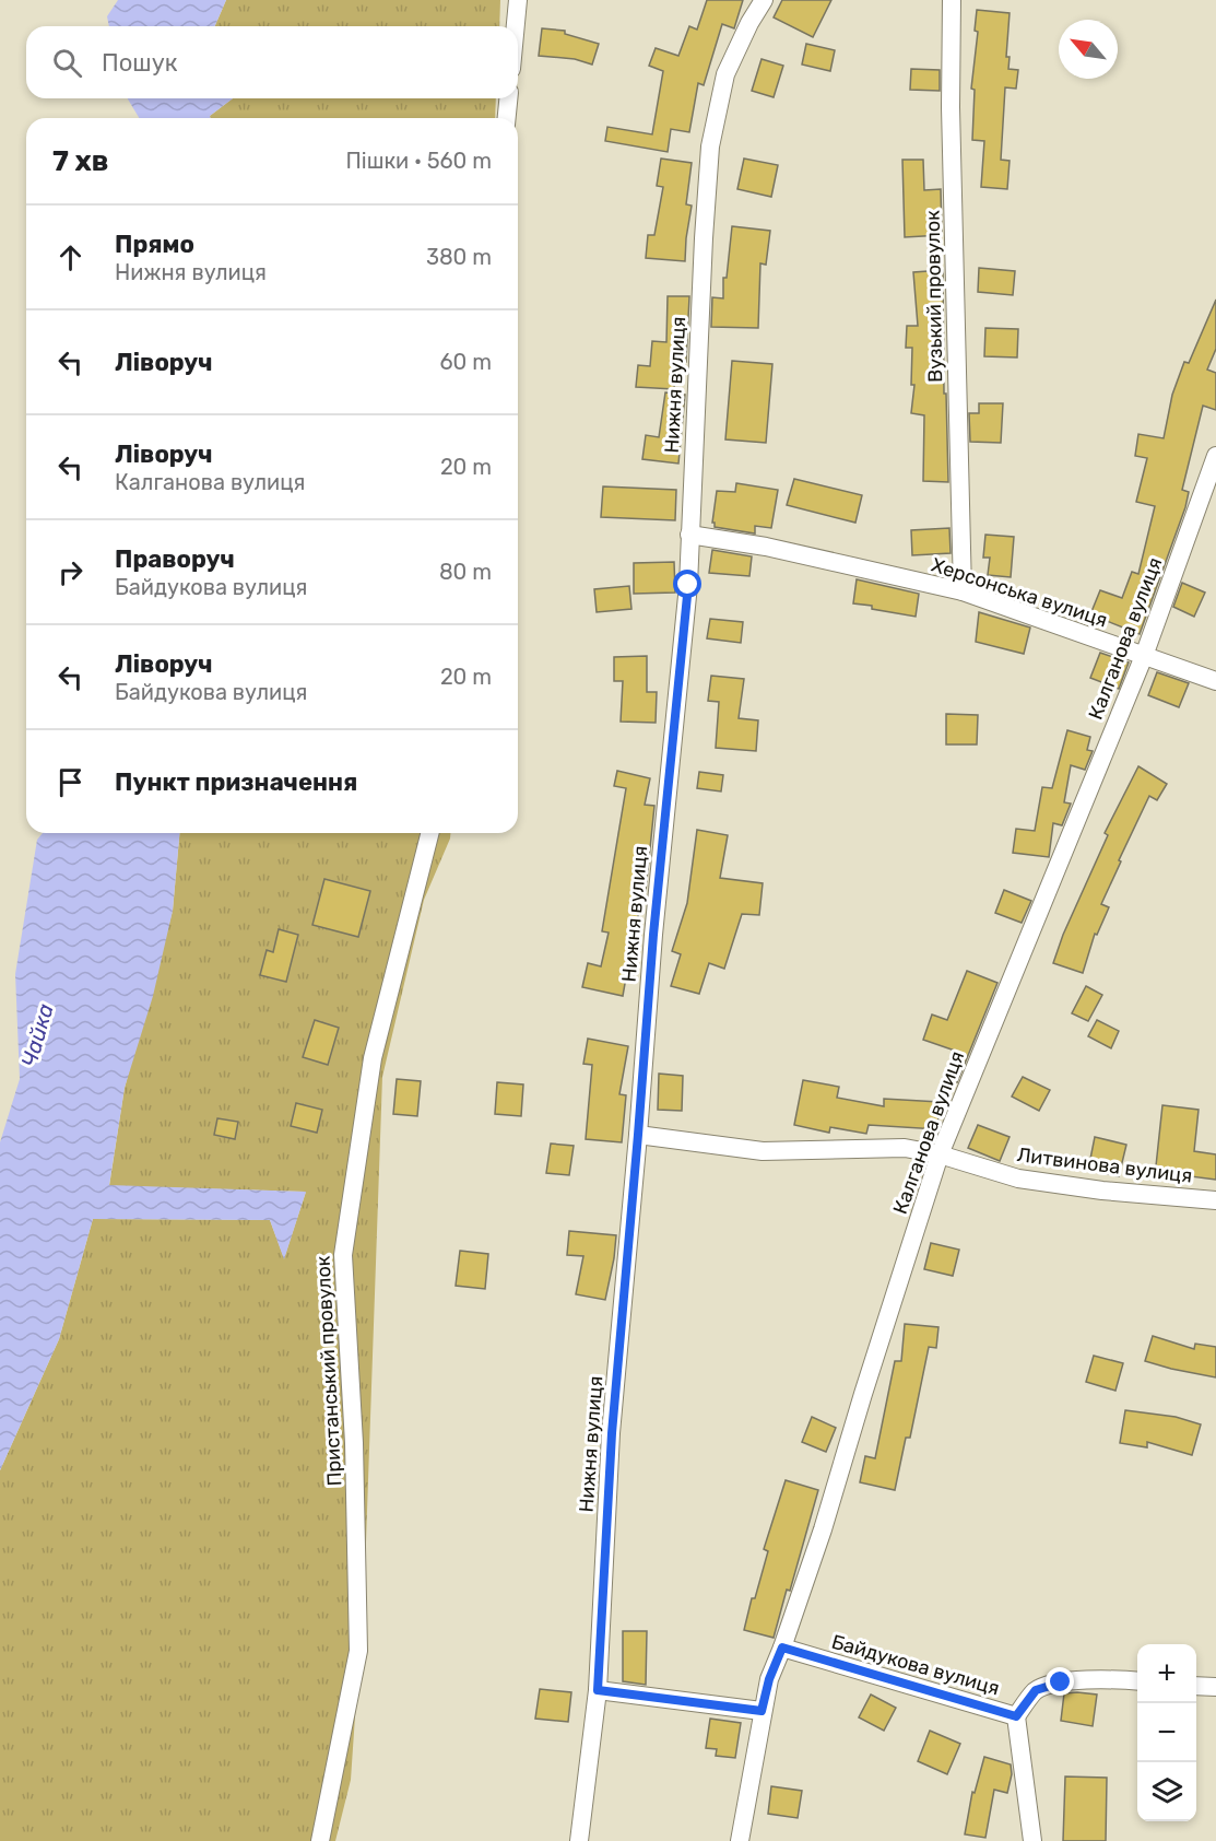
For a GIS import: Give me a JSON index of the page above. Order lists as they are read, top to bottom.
{
  "streets": {
    "street": [
      "Вузький провулок",
      "Нижня вулиця",
      "Херсонська вулиця",
      "Калганова вулиця",
      "Литвинова вулиця",
      "Пристанський провулок",
      "Байдукова вулиця"
    ]
  },
  "crossings": [
    ["Вузький провулок", "Херсонська вулиця"],
    ["Нижня вулиця", "Херсонська вулиця"],
    ["Нижня вулиця", "Литвинова вулиця"],
    ["Херсонська вулиця", "Калганова вулиця"],
    ["Калганова вулиця", "Литвинова вулиця"],
    ["Калганова вулиця", "Байдукова вулиця"]
  ],
  "water": ["Чайка"],
  "north": "top left",
  "page": {
    "search": "Пошук",
    "heading": ["7 хв", "Пішки · 560 m"],
    "list": [
      ["Прямо", "Нижня вулиця", "380 m"],
      ["Ліворуч", "60 m"],
      ["Ліворуч", "Калганова вулиця", "20 m"],
      ["Праворуч", "Байдукова вулиця", "80 m"],
      ["Ліворуч", "Байдукова вулиця", "20 m"],
      "Пункт призначення"
    ],
    "map_buttons": ["+", "−"]
  }
}
